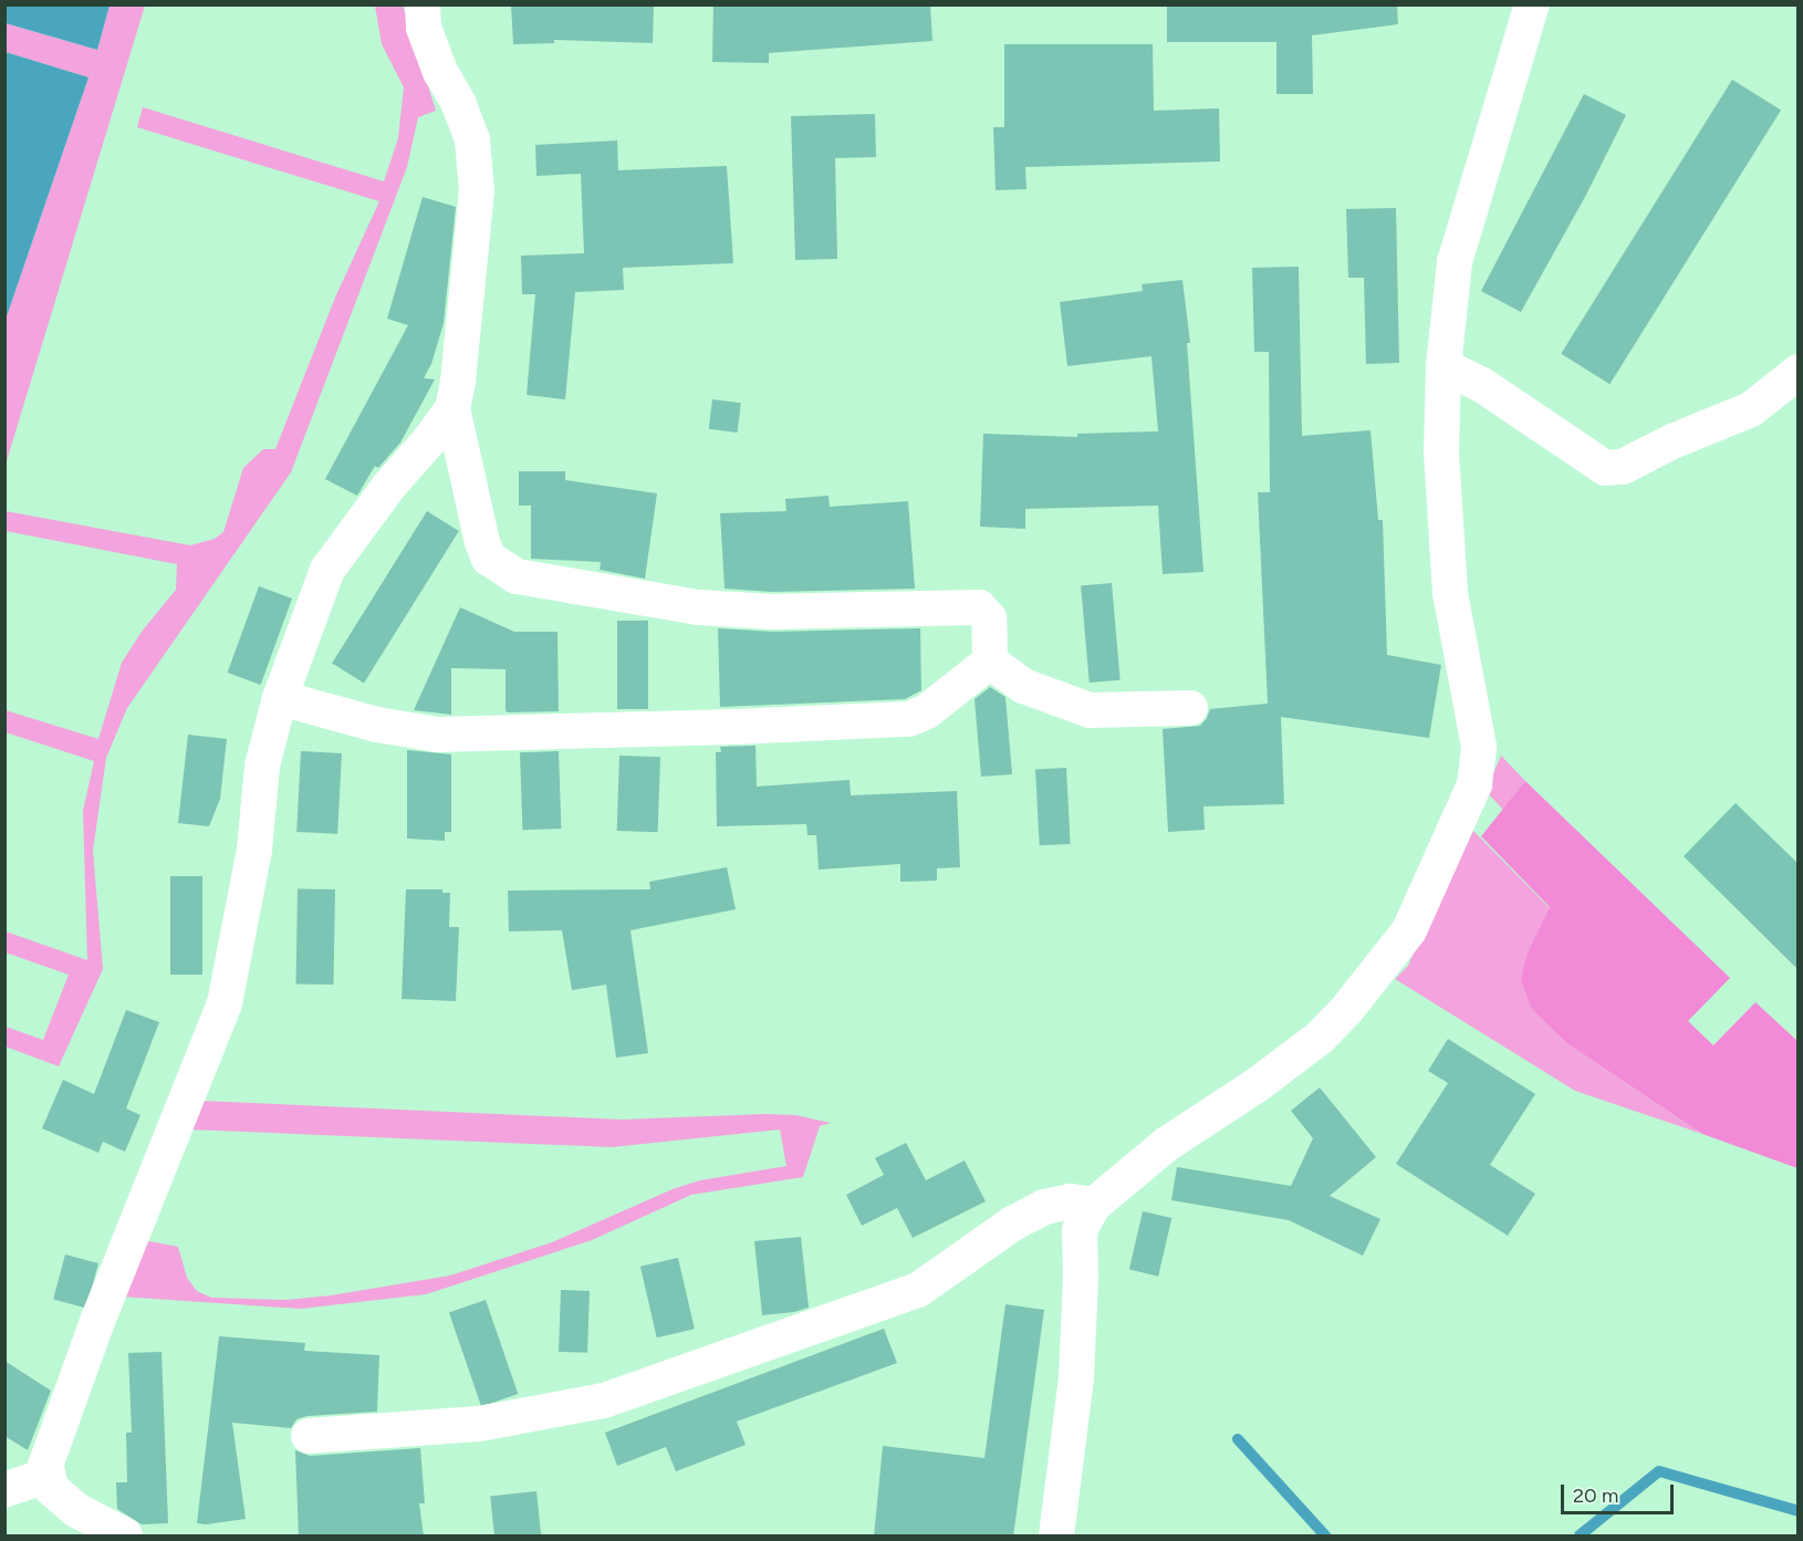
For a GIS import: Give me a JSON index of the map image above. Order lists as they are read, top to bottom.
{
  "scale_bar": "20 m"
}
